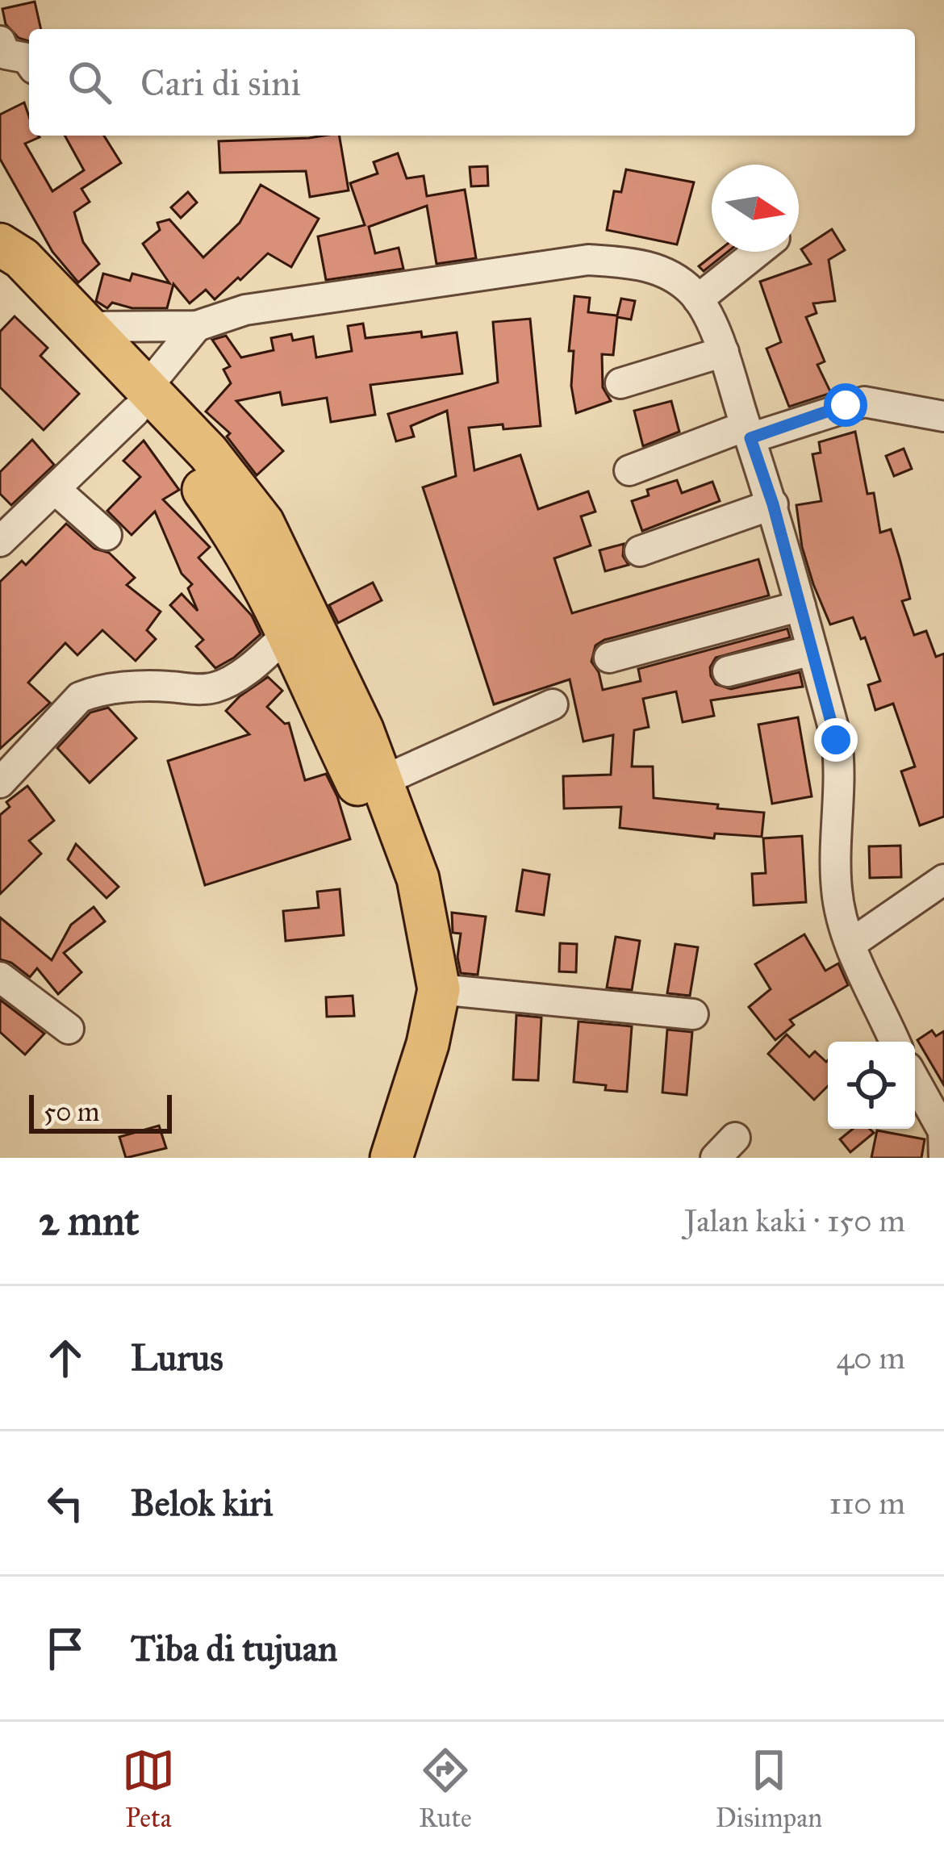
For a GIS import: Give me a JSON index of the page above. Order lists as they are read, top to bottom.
{
  "scale_bar": "50 m",
  "north": "right",
  "page": {
    "search": "Cari di sini",
    "scale": "50 m",
    "heading": ["2 mnt", "Jalan kaki · 150 m"],
    "list": [
      ["Lurus", "40 m"],
      ["Belok kiri", "110 m"],
      "Tiba di tujuan"
    ],
    "nav": ["Peta", "Rute", "Disimpan"]
  }
}
